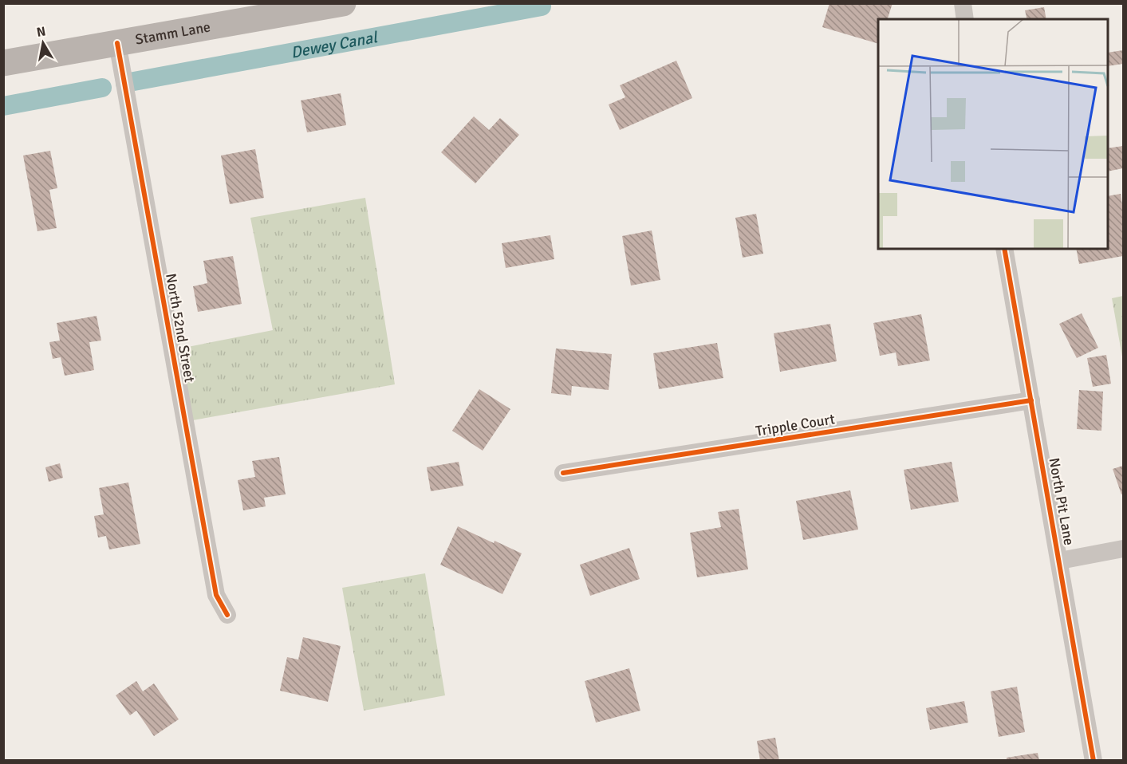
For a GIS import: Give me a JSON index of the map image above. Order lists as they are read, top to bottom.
{
  "streets": {
    "street": [
      "Stamm Lane",
      "North 52nd Street",
      "Tripple Court",
      "North Pit Lane"
    ]
  },
  "crossings": [
    ["Stamm Lane", "North 52nd Street"],
    ["Tripple Court", "North Pit Lane"]
  ],
  "water": ["Dewey Canal"],
  "north": "top"
}
